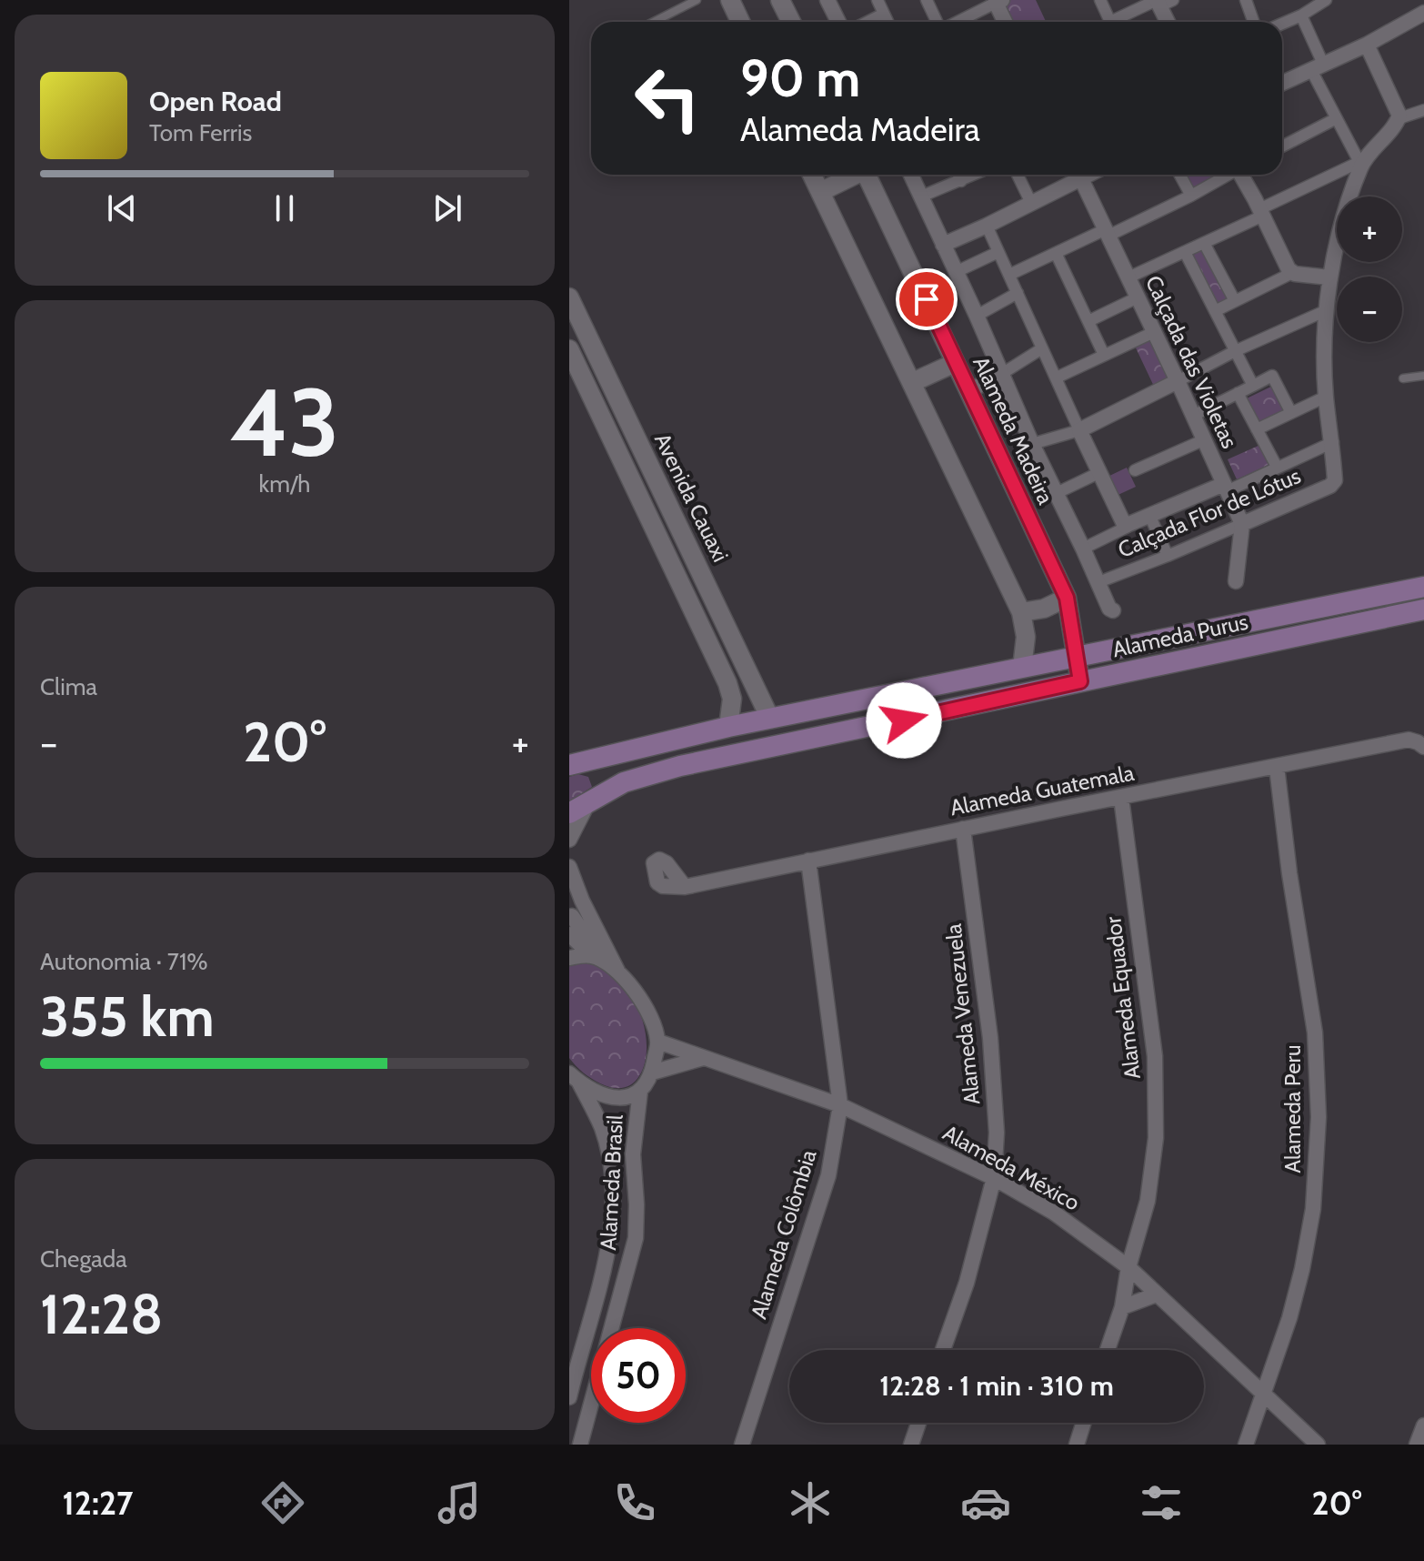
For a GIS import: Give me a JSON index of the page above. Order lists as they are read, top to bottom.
{
  "streets": {
    "main road": ["Alameda Purus"],
    "street": [
      "Calçada das Violetas",
      "Alameda Madeira",
      "Avenida Cauaxi",
      "Calçada Flor de Lótus",
      "Alameda Guatemala",
      "Alameda Equador",
      "Alameda Venezuela",
      "Alameda Peru",
      "Alameda México",
      "Alameda Brasil",
      "Alameda Colômbia"
    ]
  },
  "crossings": [
    ["Calçada das Violetas", "Calçada Flor de Lótus"],
    ["Alameda Madeira", "Alameda Purus"],
    ["Avenida Cauaxi", "Alameda Purus"],
    ["Alameda Guatemala", "Alameda Equador"],
    ["Alameda Guatemala", "Alameda Venezuela"],
    ["Alameda Guatemala", "Alameda Peru"],
    ["Alameda Guatemala", "Alameda Colômbia"],
    ["Alameda Equador", "Alameda México"],
    ["Alameda Venezuela", "Alameda México"],
    ["Alameda Peru", "Alameda México"],
    ["Alameda México", "Alameda Colômbia"]
  ],
  "page": {
    "turn": ["90 m", "Alameda Madeira"],
    "song": ["Open Road", "Tom Ferris"],
    "map_buttons": ["+", "−"],
    "tile": [
      ["43", "km/h"],
      "Clima",
      ["Autonomia · 71%", "355 km"],
      ["Chegada", "12:28"]
    ],
    "heat": ["−", "20°", "+"],
    "limit": "50",
    "trip": "12:28 · 1 min · 310 m",
    "tabs": ["12:27", "20°"]
  }
}
